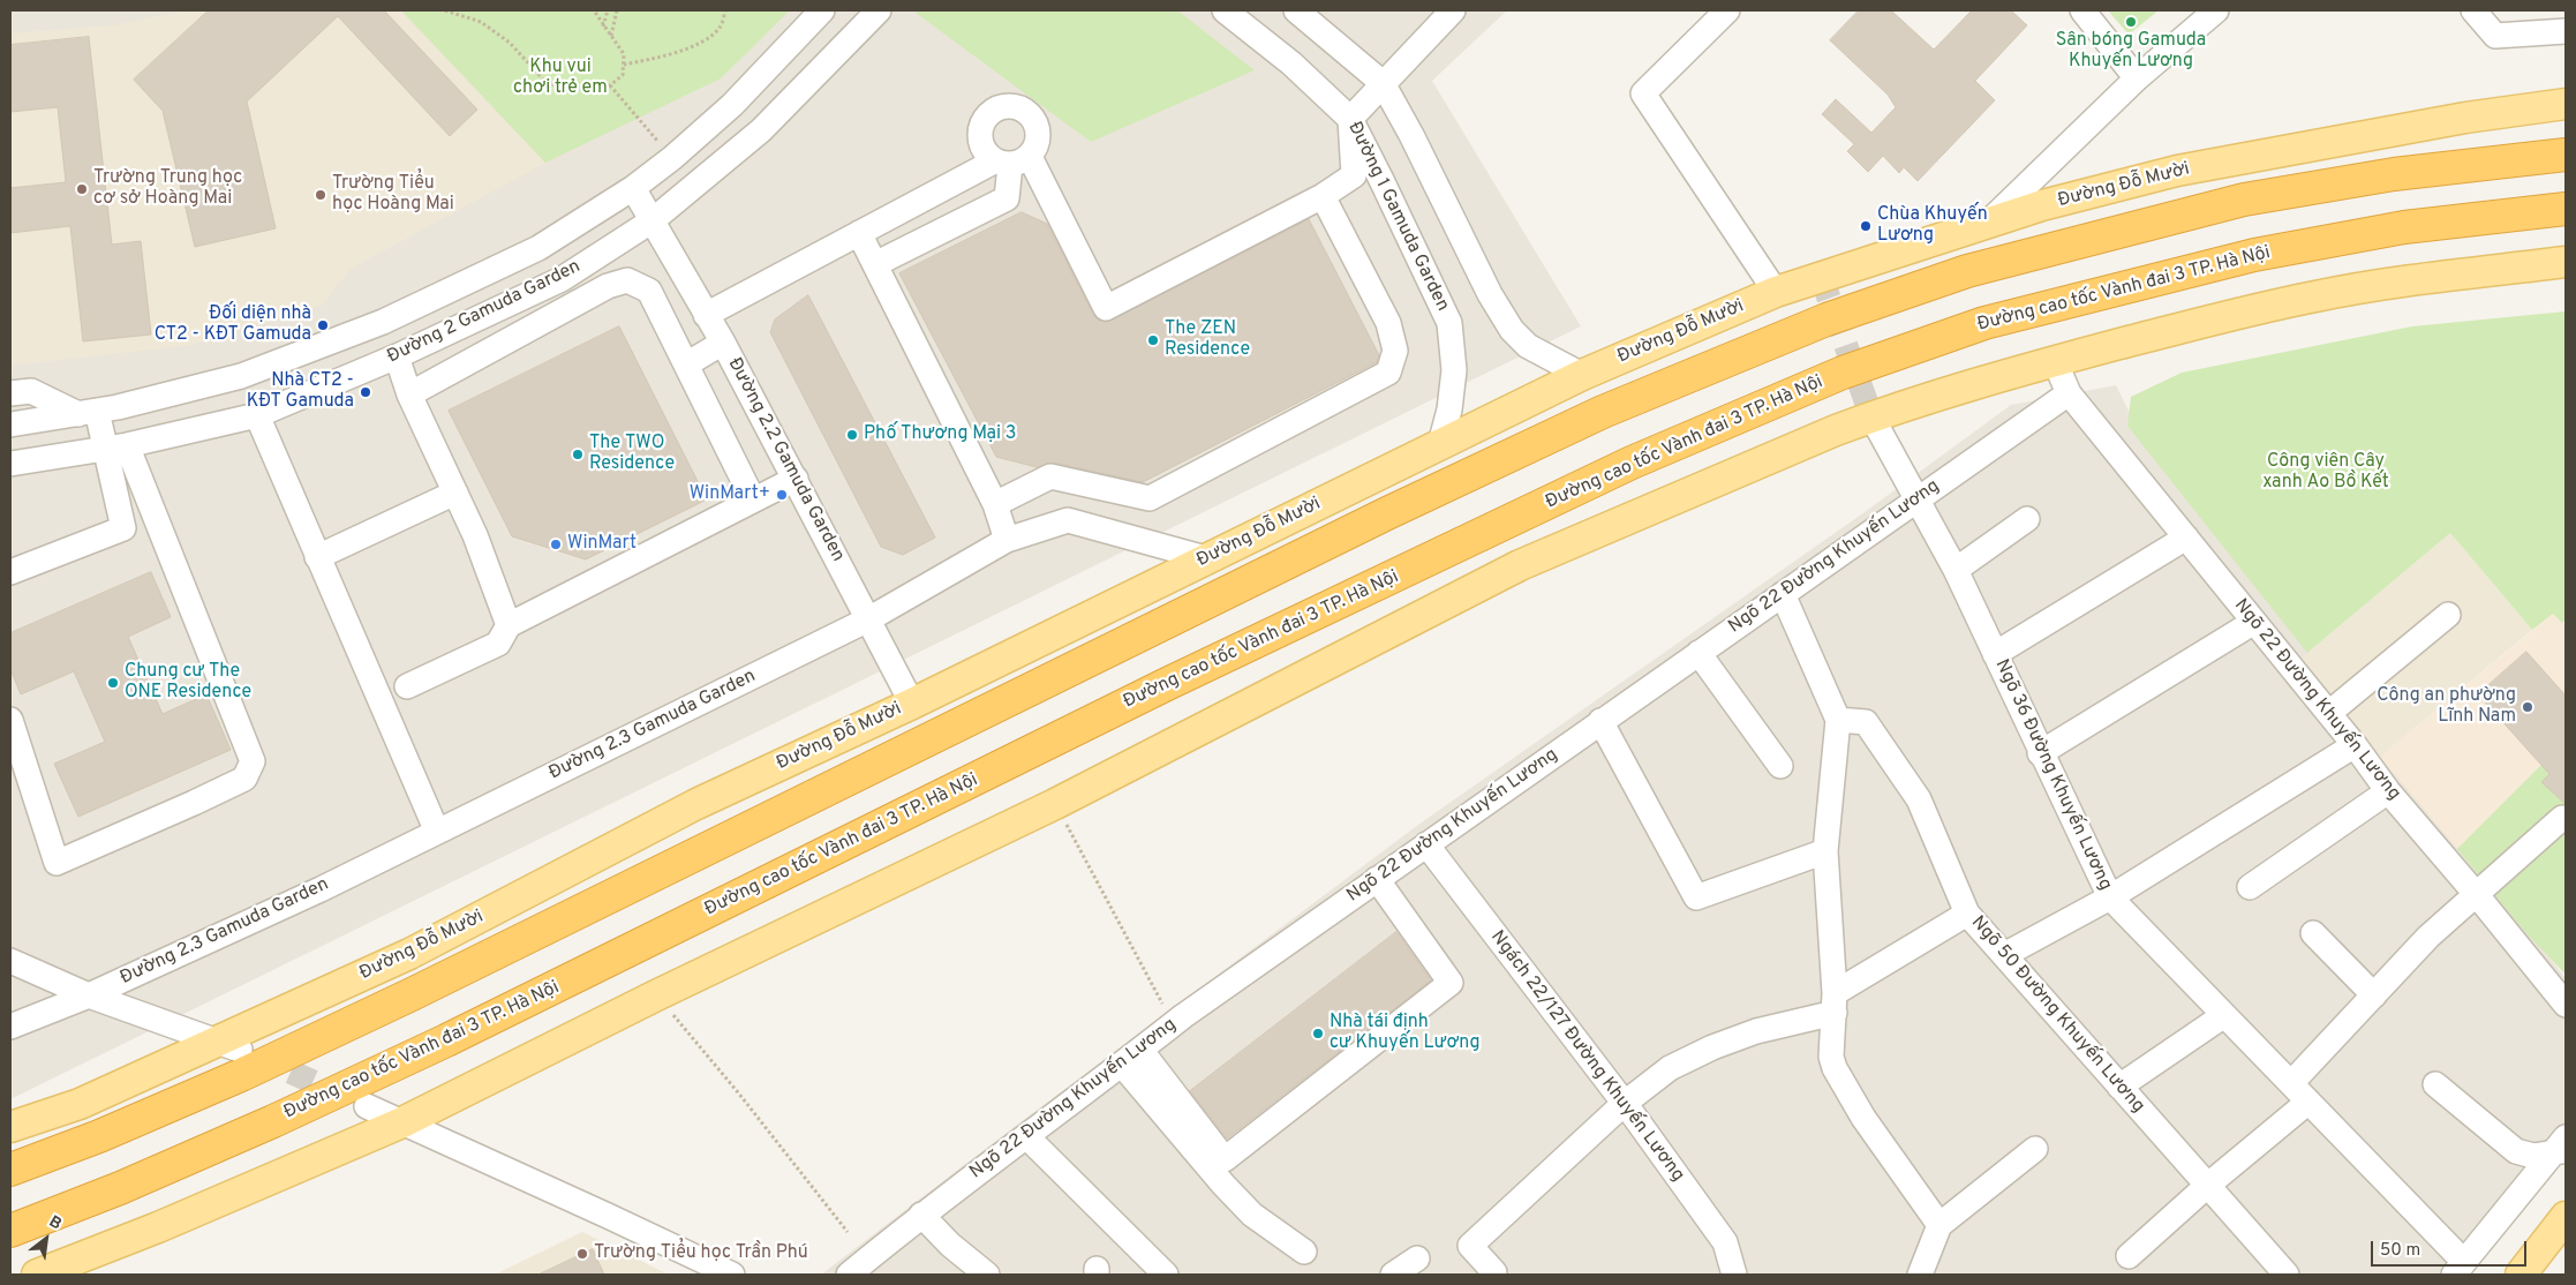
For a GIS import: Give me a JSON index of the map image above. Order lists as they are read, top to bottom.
{
  "streets": {
    "highway": ["Đường cao tốc Vành đai 3 TP. Hà Nội"],
    "main road": ["Đường Đỗ Mười"],
    "street": [
      "Đường 1 Gamuda Garden",
      "Đường 2 Gamuda Garden",
      "Đường 2.2 Gamuda Garden",
      "Ngõ 22 Đường Khuyến Lương",
      "Đường 2.3 Gamuda Garden",
      "Ngõ 36 Đường Khuyến Lương",
      "Ngõ 50 Đường Khuyến Lương",
      "Ngách 22/127 Đường Khuyến Lương"
    ]
  },
  "crossings": [
    ["Đường Đỗ Mười", "Đường 1 Gamuda Garden"],
    ["Đường Đỗ Mười", "Đường 2.2 Gamuda Garden"],
    ["Đường Đỗ Mười", "Đường 2.3 Gamuda Garden"],
    ["Đường 2 Gamuda Garden", "Đường 2.2 Gamuda Garden"],
    ["Đường 2.2 Gamuda Garden", "Đường 2.3 Gamuda Garden"],
    ["Ngõ 22 Đường Khuyến Lương", "Ngõ 36 Đường Khuyến Lương"],
    ["Ngõ 22 Đường Khuyến Lương", "Ngách 22/127 Đường Khuyến Lương"]
  ],
  "parks": ["Khu vui chơi trẻ em", "Công viên Cây xanh Ao Bồ Kết"],
  "places": [
    "Sân bóng Gamuda Khuyến Lương",
    "Trường Trung học cơ sở Hoàng Mai",
    "Trường Tiểu học Hoàng Mai",
    "Chùa Khuyến Lương",
    "Đối diện nhà CT2 - KĐT Gamuda",
    "The ZEN Residence",
    "Nhà CT2 - KĐT Gamuda",
    "Phố Thương Mại 3",
    "The TWO Residence",
    "WinMart+",
    "WinMart",
    "Chung cư The ONE Residence",
    "Công an phường Lĩnh Nam",
    "Nhà tái định cư Khuyến Lương",
    "Trường Tiểu học Trần Phú"
  ],
  "scale_bar": "50 m",
  "north": "top right"
}
